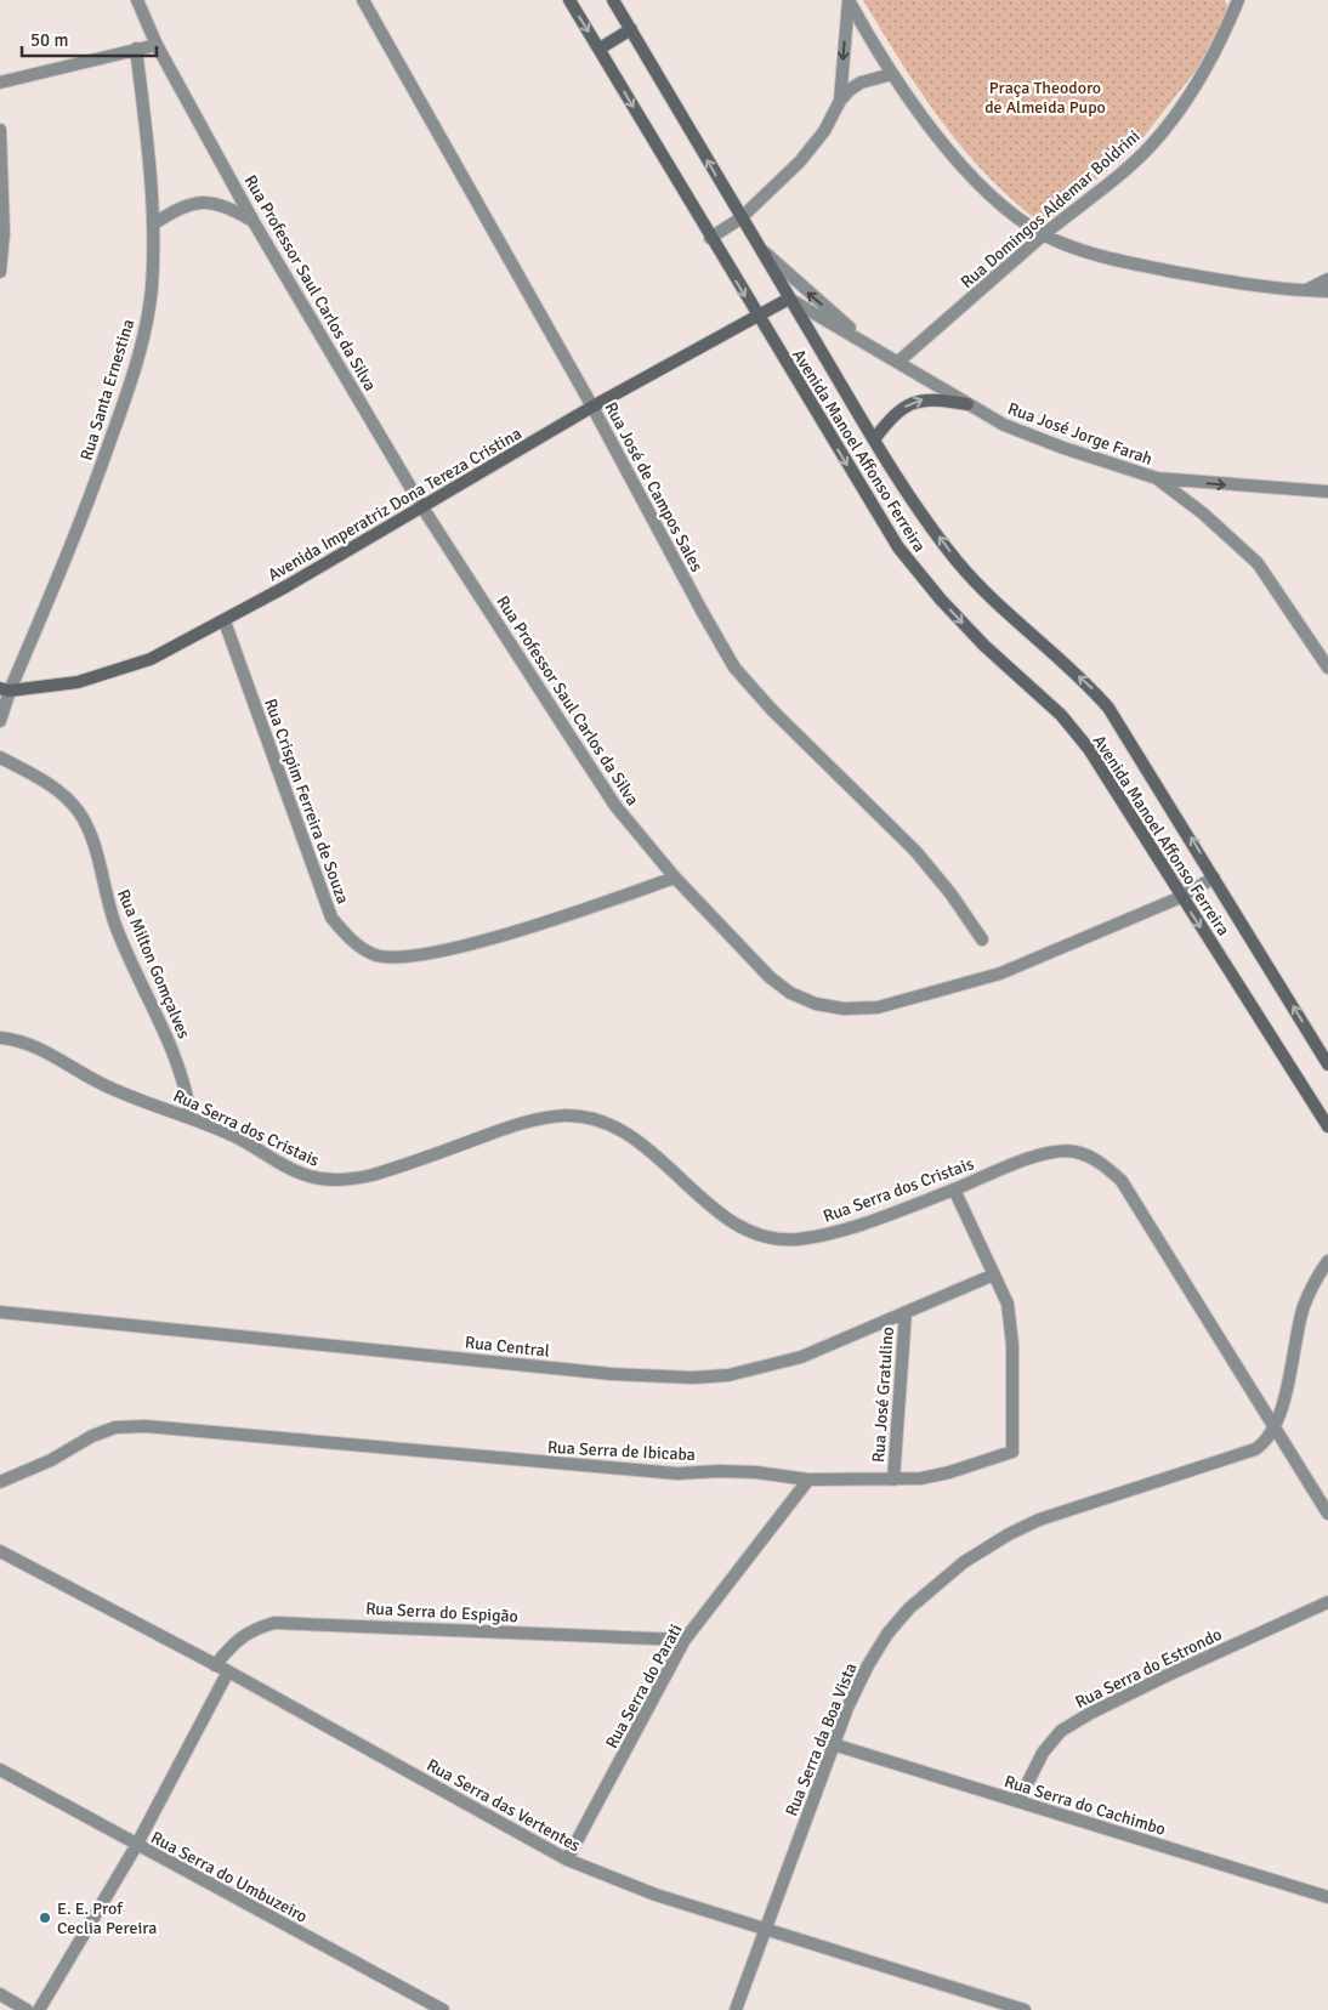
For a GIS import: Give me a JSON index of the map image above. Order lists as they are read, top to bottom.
{
  "streets": {
    "main road": ["Avenida Manoel Affonso Ferreira", "Avenida Imperatriz Dona Tereza Cristina"],
    "street": [
      "Rua Domingos Aldemar Boldrini",
      "Rua Professor Saul Carlos da Silva",
      "Rua Santa Ernestina",
      "Rua José Jorge Farah",
      "Rua José de Campos Sales",
      "Rua Crispim Ferreira de Souza",
      "Rua Milton Gomçalves",
      "Rua Serra dos Cristais",
      "Rua Central",
      "Rua José Gratulino",
      "Rua Serra de Ibicaba",
      "Rua Serra do Espigão",
      "Rua Serra do Estrondo",
      "Rua Serra do Parati",
      "Rua Serra da Boa Vista",
      "Rua Serra das Vertentes",
      "Rua Serra do Cachimbo",
      "Rua Serra do Umbuzeiro"
    ]
  },
  "crossings": [
    ["Rua Domingos Aldemar Boldrini", "Rua José Jorge Farah"],
    ["Rua Professor Saul Carlos da Silva", "Avenida Manoel Affonso Ferreira"],
    ["Rua Professor Saul Carlos da Silva", "Avenida Imperatriz Dona Tereza Cristina"],
    ["Rua Professor Saul Carlos da Silva", "Rua Crispim Ferreira de Souza"],
    ["Rua Santa Ernestina", "Avenida Imperatriz Dona Tereza Cristina"],
    ["Rua José Jorge Farah", "Avenida Manoel Affonso Ferreira"],
    ["Rua José Jorge Farah", "Avenida Imperatriz Dona Tereza Cristina"],
    ["Avenida Manoel Affonso Ferreira", "Avenida Imperatriz Dona Tereza Cristina"],
    ["Rua José de Campos Sales", "Avenida Imperatriz Dona Tereza Cristina"],
    ["Avenida Imperatriz Dona Tereza Cristina", "Rua Crispim Ferreira de Souza"],
    ["Rua Milton Gomçalves", "Rua Serra dos Cristais"],
    ["Rua Serra dos Cristais", "Rua Serra de Ibicaba"],
    ["Rua Serra dos Cristais", "Rua Serra da Boa Vista"],
    ["Rua Central", "Rua José Gratulino"],
    ["Rua Central", "Rua Serra de Ibicaba"],
    ["Rua José Gratulino", "Rua Serra de Ibicaba"],
    ["Rua Serra de Ibicaba", "Rua Serra do Parati"],
    ["Rua Serra do Espigão", "Rua Serra do Parati"],
    ["Rua Serra do Espigão", "Rua Serra das Vertentes"],
    ["Rua Serra do Estrondo", "Rua Serra do Cachimbo"],
    ["Rua Serra do Parati", "Rua Serra das Vertentes"],
    ["Rua Serra da Boa Vista", "Rua Serra das Vertentes"],
    ["Rua Serra da Boa Vista", "Rua Serra do Cachimbo"]
  ],
  "parks": ["Praça Theodoro de Almeida Pupo"],
  "places": ["E. E. Prof Ceclia Pereira"],
  "scale_bar": "50 m"
}
